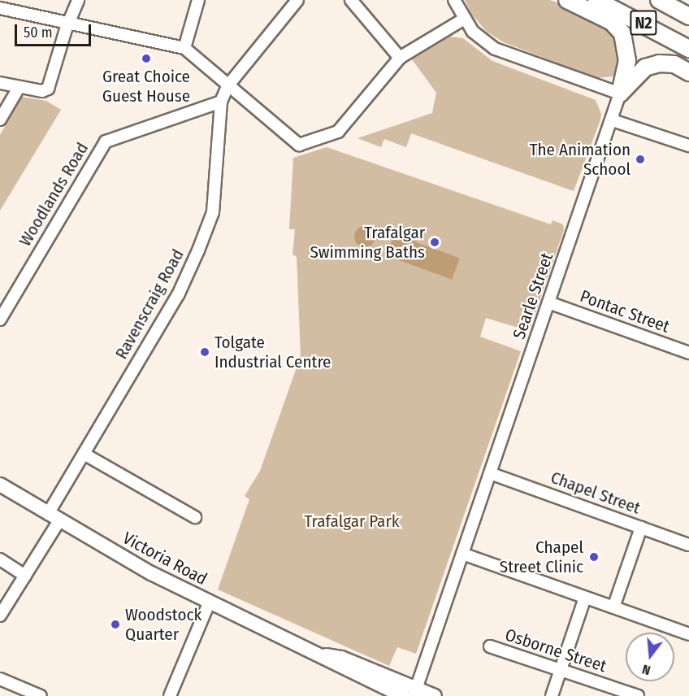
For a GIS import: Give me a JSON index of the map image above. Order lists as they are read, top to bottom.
{
  "streets": {
    "highway": ["N2"],
    "main road": ["Victoria Road"],
    "street": [
      "Woodlands Road",
      "Searle Street",
      "Ravenscraig Road",
      "Pontac Street",
      "Chapel Street",
      "Osborne Street"
    ]
  },
  "crossings": [
    ["Woodlands Road", "Ravenscraig Road"],
    ["Searle Street", "Pontac Street"],
    ["Searle Street", "Chapel Street"],
    ["Searle Street", "Victoria Road"],
    ["Ravenscraig Road", "Victoria Road"]
  ],
  "parks": ["Trafalgar Park"],
  "places": [
    "Great Choice Guest House",
    "The Animation School",
    "Trafalgar Swimming Baths",
    "Tolgate Industrial Centre",
    "Chapel Street Clinic",
    "Woodstock Quarter"
  ],
  "scale_bar": "50 m",
  "north": "bottom"
}
